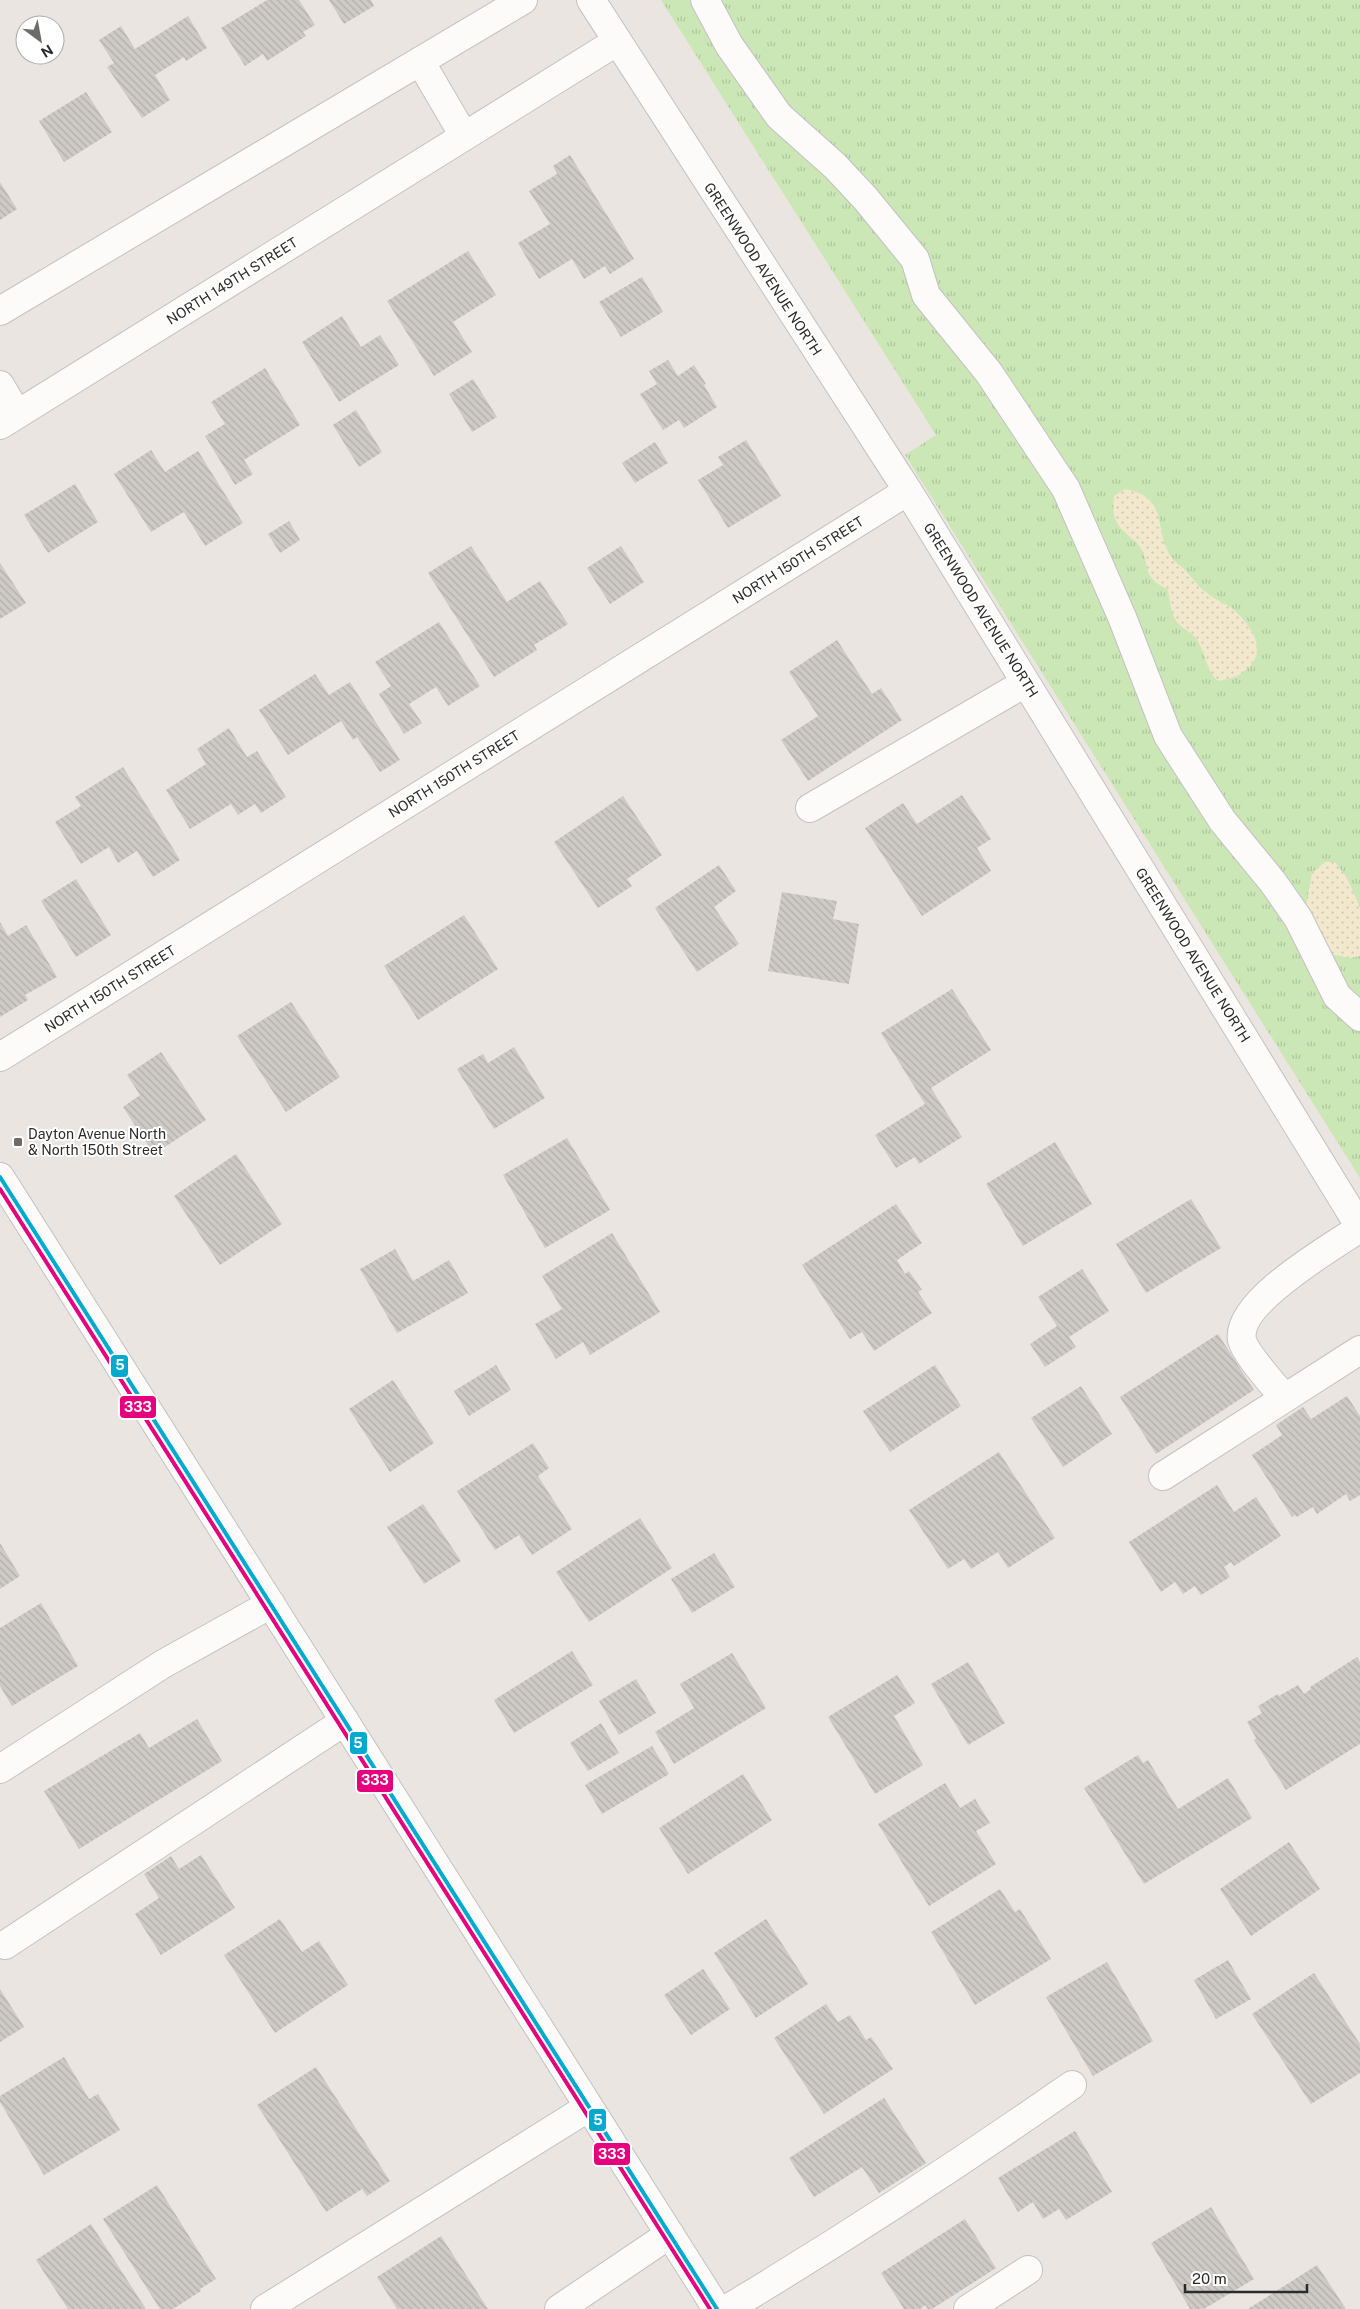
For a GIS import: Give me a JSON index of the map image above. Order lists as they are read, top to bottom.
{
  "streets": {
    "street": ["GREENWOOD AVENUE NORTH", "NORTH 149TH STREET", "NORTH 150TH STREET"]
  },
  "crossings": [
    ["GREENWOOD AVENUE NORTH", "NORTH 149TH STREET"],
    ["GREENWOOD AVENUE NORTH", "NORTH 150TH STREET"]
  ],
  "places": {
    "transit": ["Dayton Avenue North & North 150th Street"]
  },
  "lines": ["transit line 5", "transit line 333"],
  "scale_bar": "20 m",
  "north": "bottom right"
}
